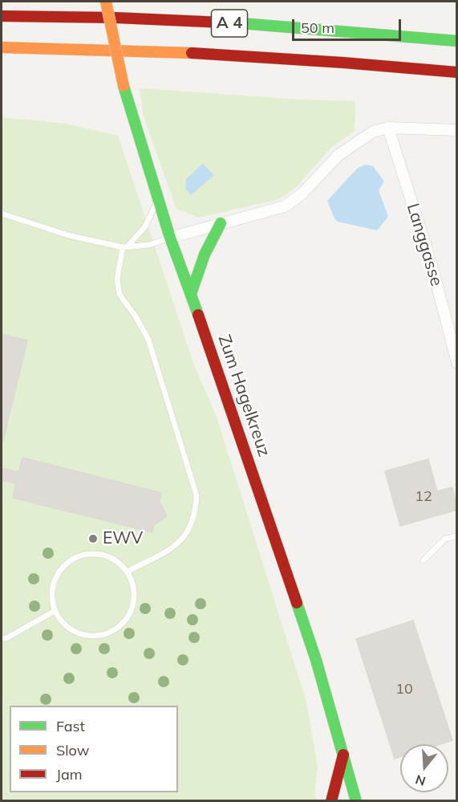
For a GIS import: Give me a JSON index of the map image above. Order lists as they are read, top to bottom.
{
  "streets": {
    "main road": ["A 4", "Zum Hagelkreuz"],
    "street": ["Langgasse"]
  },
  "places": ["EWV"],
  "house_numbers": ["12", "10"],
  "legend": ["Fast", "Slow", "Jam"],
  "scale_bar": "50 m",
  "north": "bottom"
}
